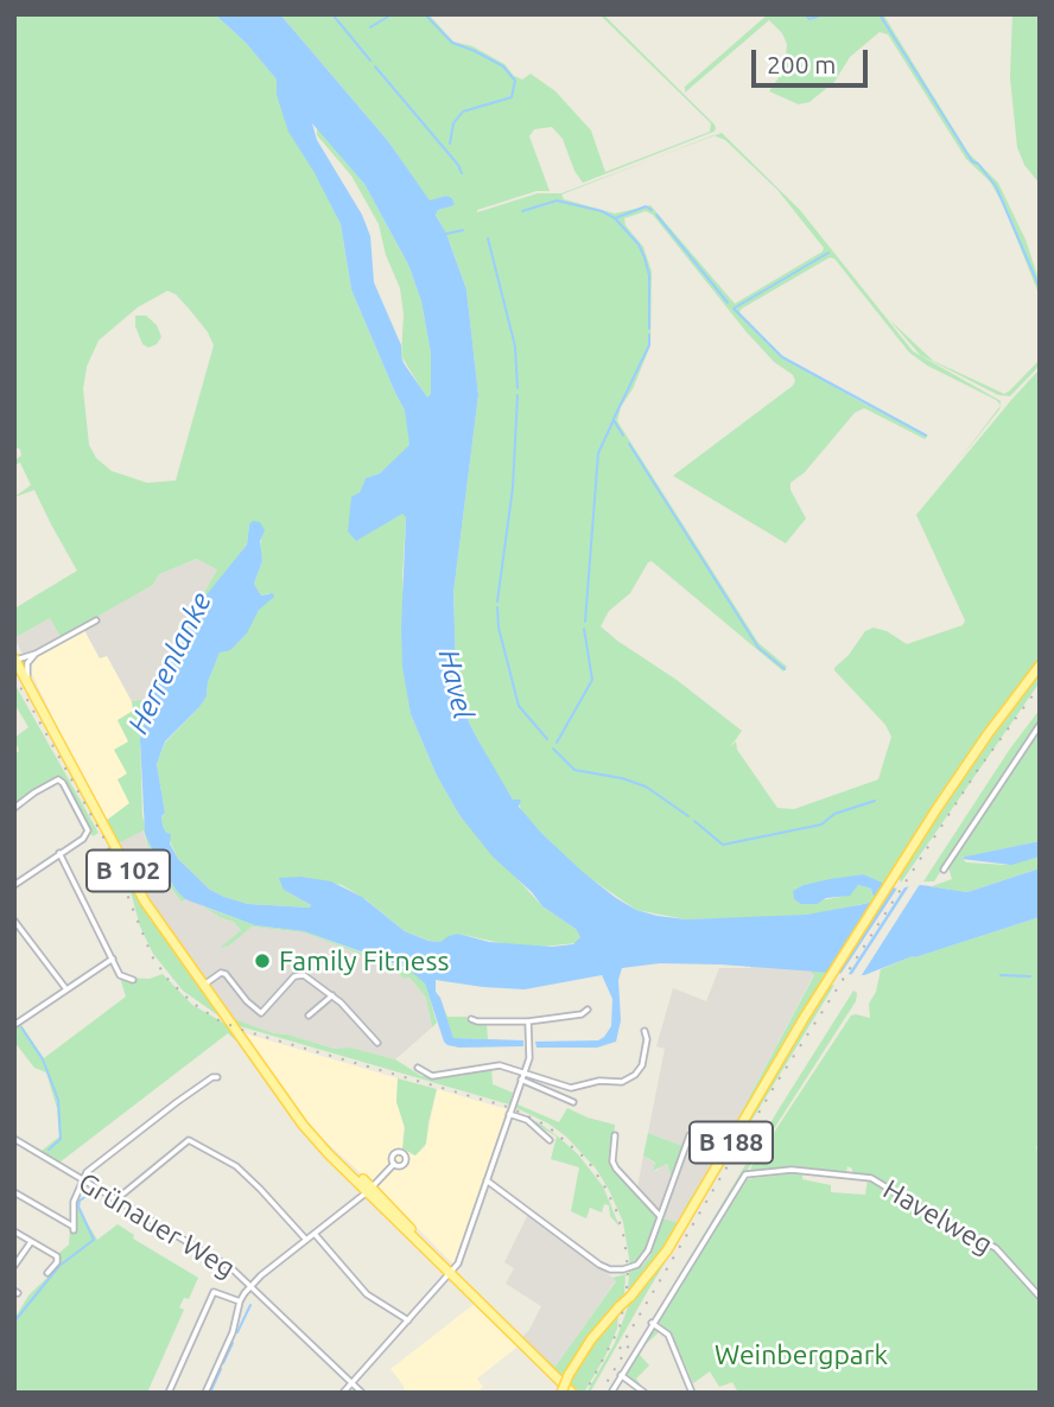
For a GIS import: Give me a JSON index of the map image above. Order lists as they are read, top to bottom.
{
  "streets": {
    "main road": ["B 102", "B 188"],
    "street": ["Havelweg", "Grünauer Weg"]
  },
  "water": ["Herrenlanke", "Havel"],
  "parks": ["Weinbergpark"],
  "places": ["Family Fitness"],
  "scale_bar": "200 m"
}
